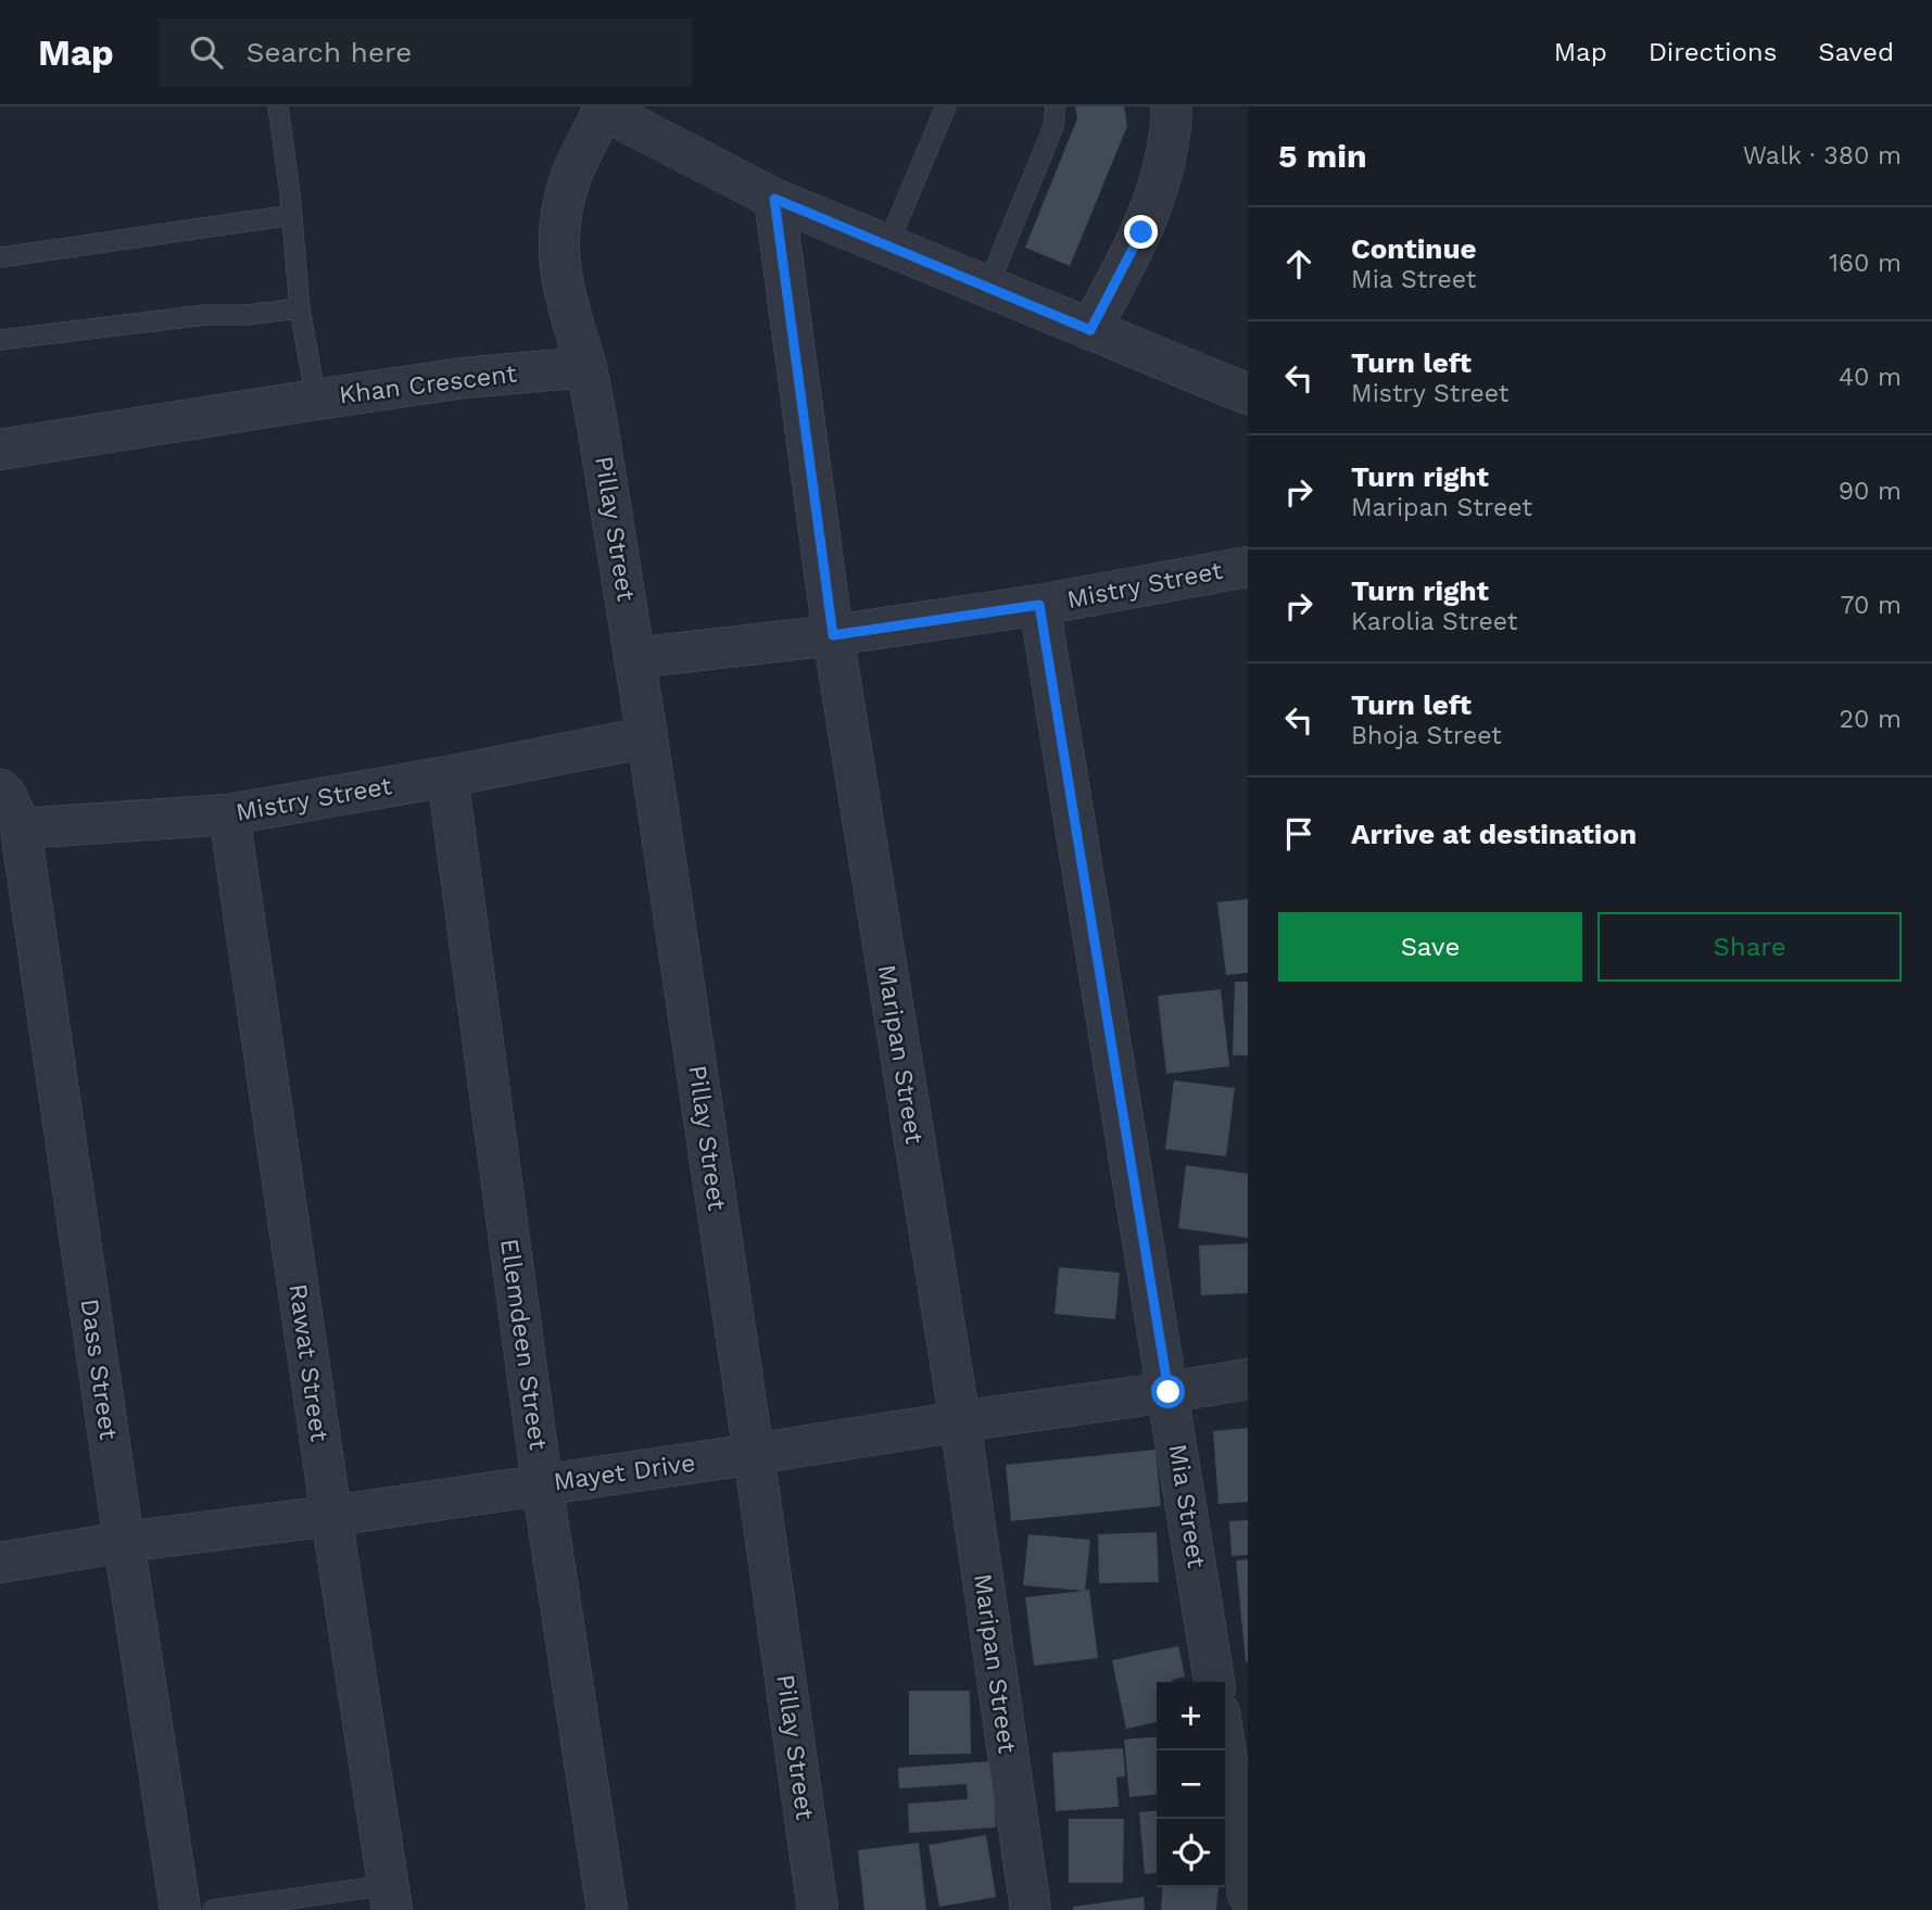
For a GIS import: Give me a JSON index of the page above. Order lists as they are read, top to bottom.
{
  "streets": {
    "street": [
      "Khan Crescent",
      "Pillay Street",
      "Mistry Street",
      "Maripan Street",
      "Ellemdeen Street",
      "Rawat Street",
      "Dass Street",
      "Mayet Drive",
      "Mia Street"
    ]
  },
  "crossings": [
    ["Khan Crescent", "Pillay Street"],
    ["Pillay Street", "Mistry Street"],
    ["Pillay Street", "Mayet Drive"],
    ["Mistry Street", "Maripan Street"],
    ["Mistry Street", "Ellemdeen Street"],
    ["Mistry Street", "Rawat Street"],
    ["Mistry Street", "Dass Street"],
    ["Mistry Street", "Mia Street"],
    ["Maripan Street", "Mayet Drive"],
    ["Ellemdeen Street", "Mayet Drive"],
    ["Rawat Street", "Mayet Drive"],
    ["Dass Street", "Mayet Drive"],
    ["Mayet Drive", "Mia Street"]
  ],
  "page": {
    "header": "Map",
    "search": "Search here",
    "nav": ["Map", "Directions", "Saved"],
    "heading": ["5 min", "Walk · 380 m"],
    "list": [
      ["Continue", "Mia Street", "160 m"],
      ["Turn left", "Mistry Street", "40 m"],
      ["Turn right", "Maripan Street", "90 m"],
      ["Turn right", "Karolia Street", "70 m"],
      ["Turn left", "Bhoja Street", "20 m"],
      "Arrive at destination"
    ],
    "buttons": ["Save", "Share"],
    "map_buttons": ["+", "−"]
  }
}
